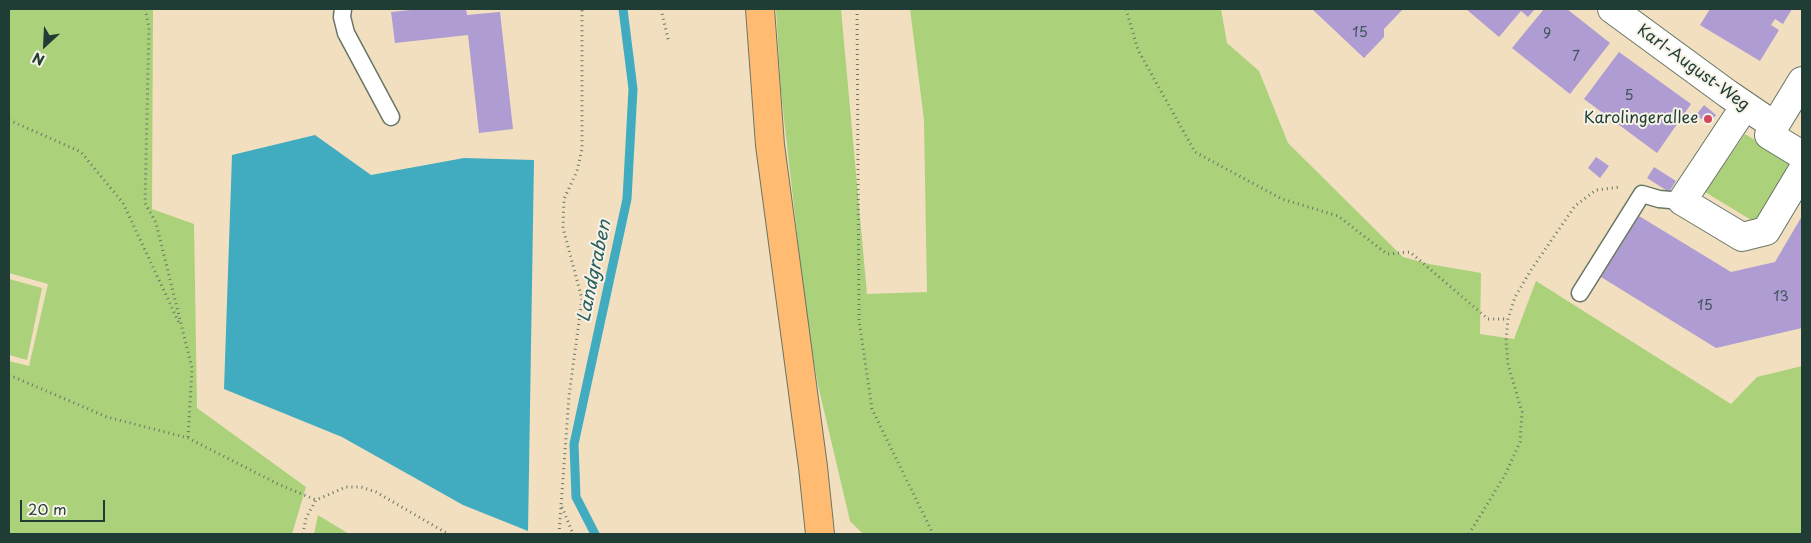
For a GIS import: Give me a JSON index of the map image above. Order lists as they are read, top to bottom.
{
  "streets": {
    "street": ["Karl-August-Weg"]
  },
  "water": ["Landgraben"],
  "places": ["Karolingerallee"],
  "house_numbers": [
    "15",
    "9",
    "7",
    "5",
    "13",
    "15"
  ],
  "scale_bar": "20 m",
  "north": "bottom left"
}
